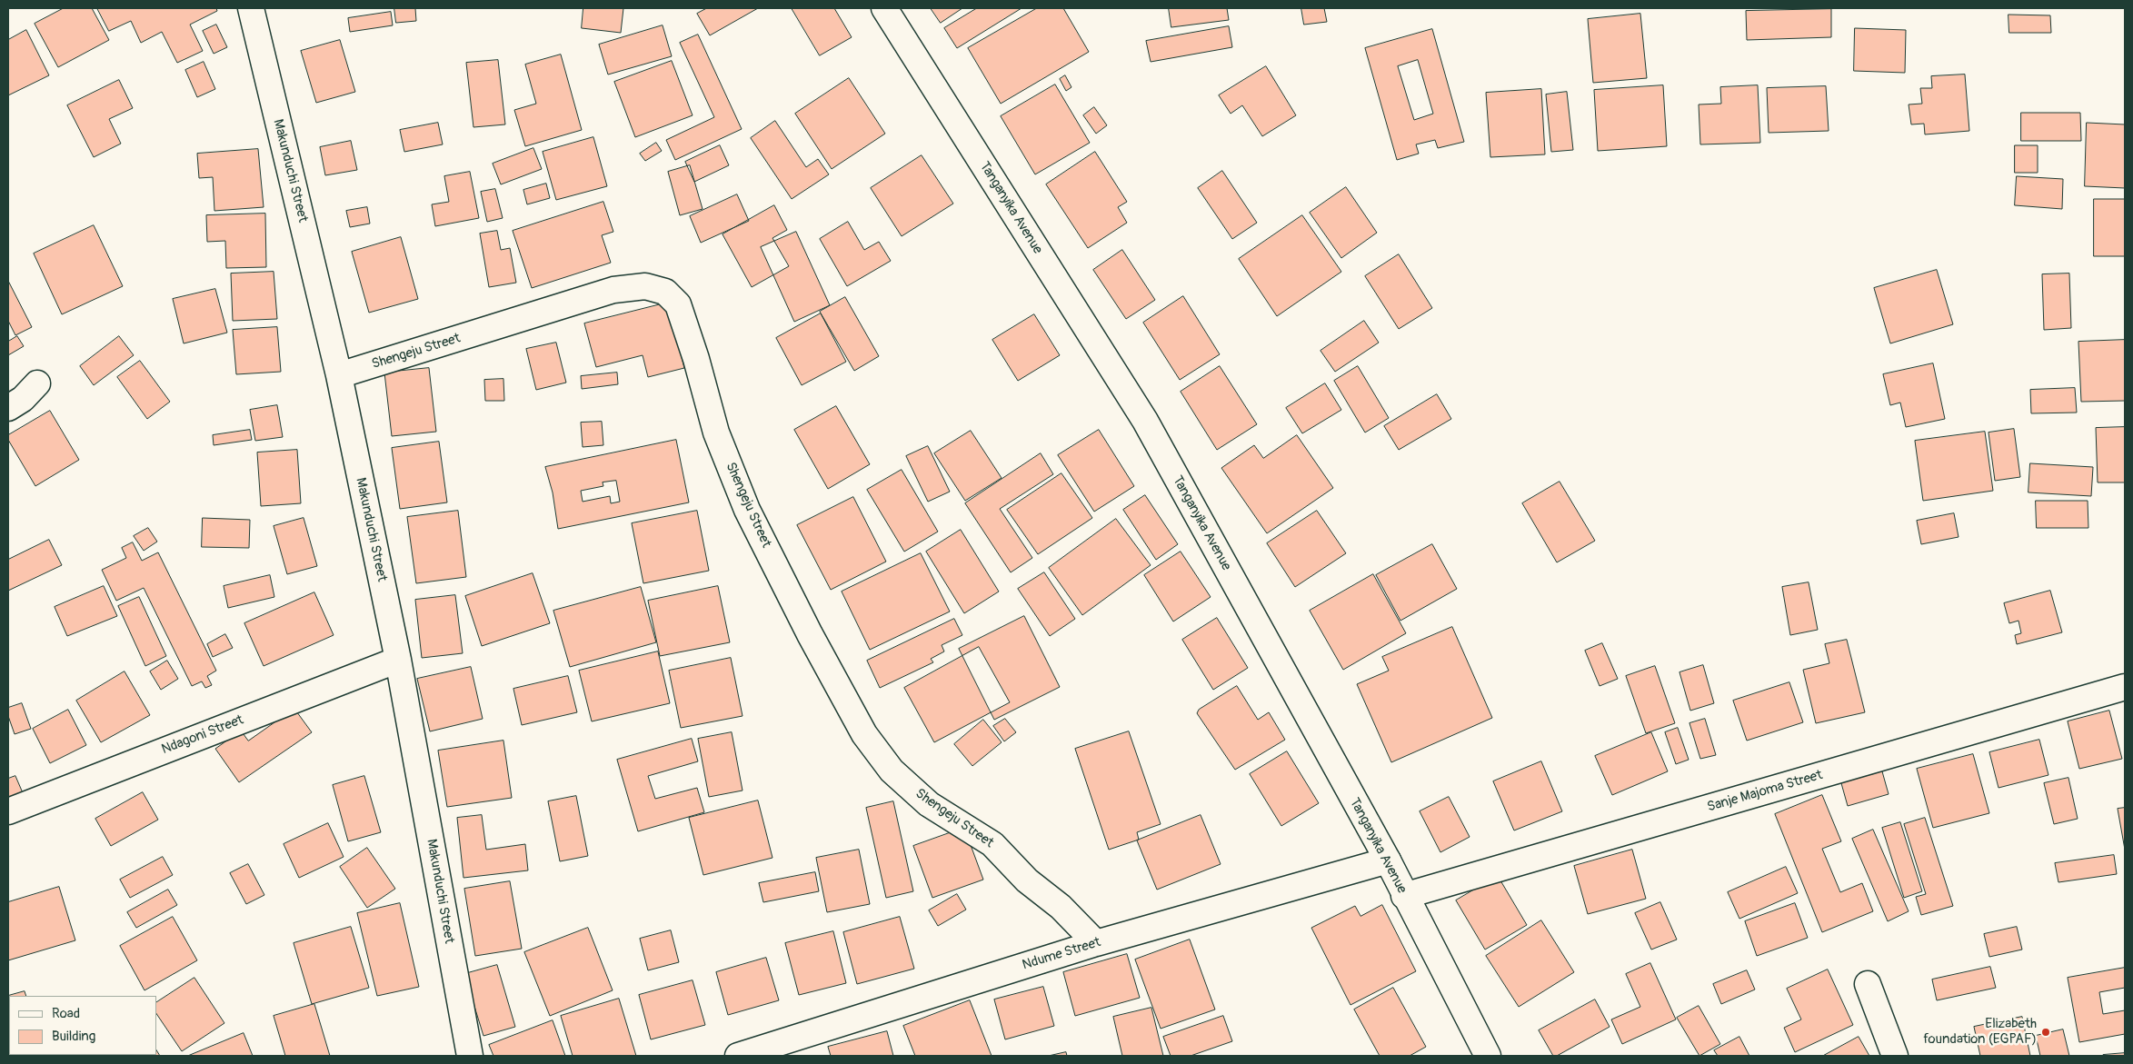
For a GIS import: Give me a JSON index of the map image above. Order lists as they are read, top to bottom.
{
  "streets": {
    "street": [
      "Makunduchi Street",
      "Tanganyika Avenue",
      "Shengeju Street",
      "Ndagoni Street",
      "Sanje Majoma Street",
      "Ndume Street"
    ]
  },
  "crossings": [
    ["Makunduchi Street", "Shengeju Street"],
    ["Makunduchi Street", "Ndagoni Street"],
    ["Tanganyika Avenue", "Sanje Majoma Street"],
    ["Tanganyika Avenue", "Ndume Street"],
    ["Shengeju Street", "Ndume Street"]
  ],
  "places": ["Elizabeth foundation (EGPAF)"],
  "legend": ["Road", "Building"]
}
